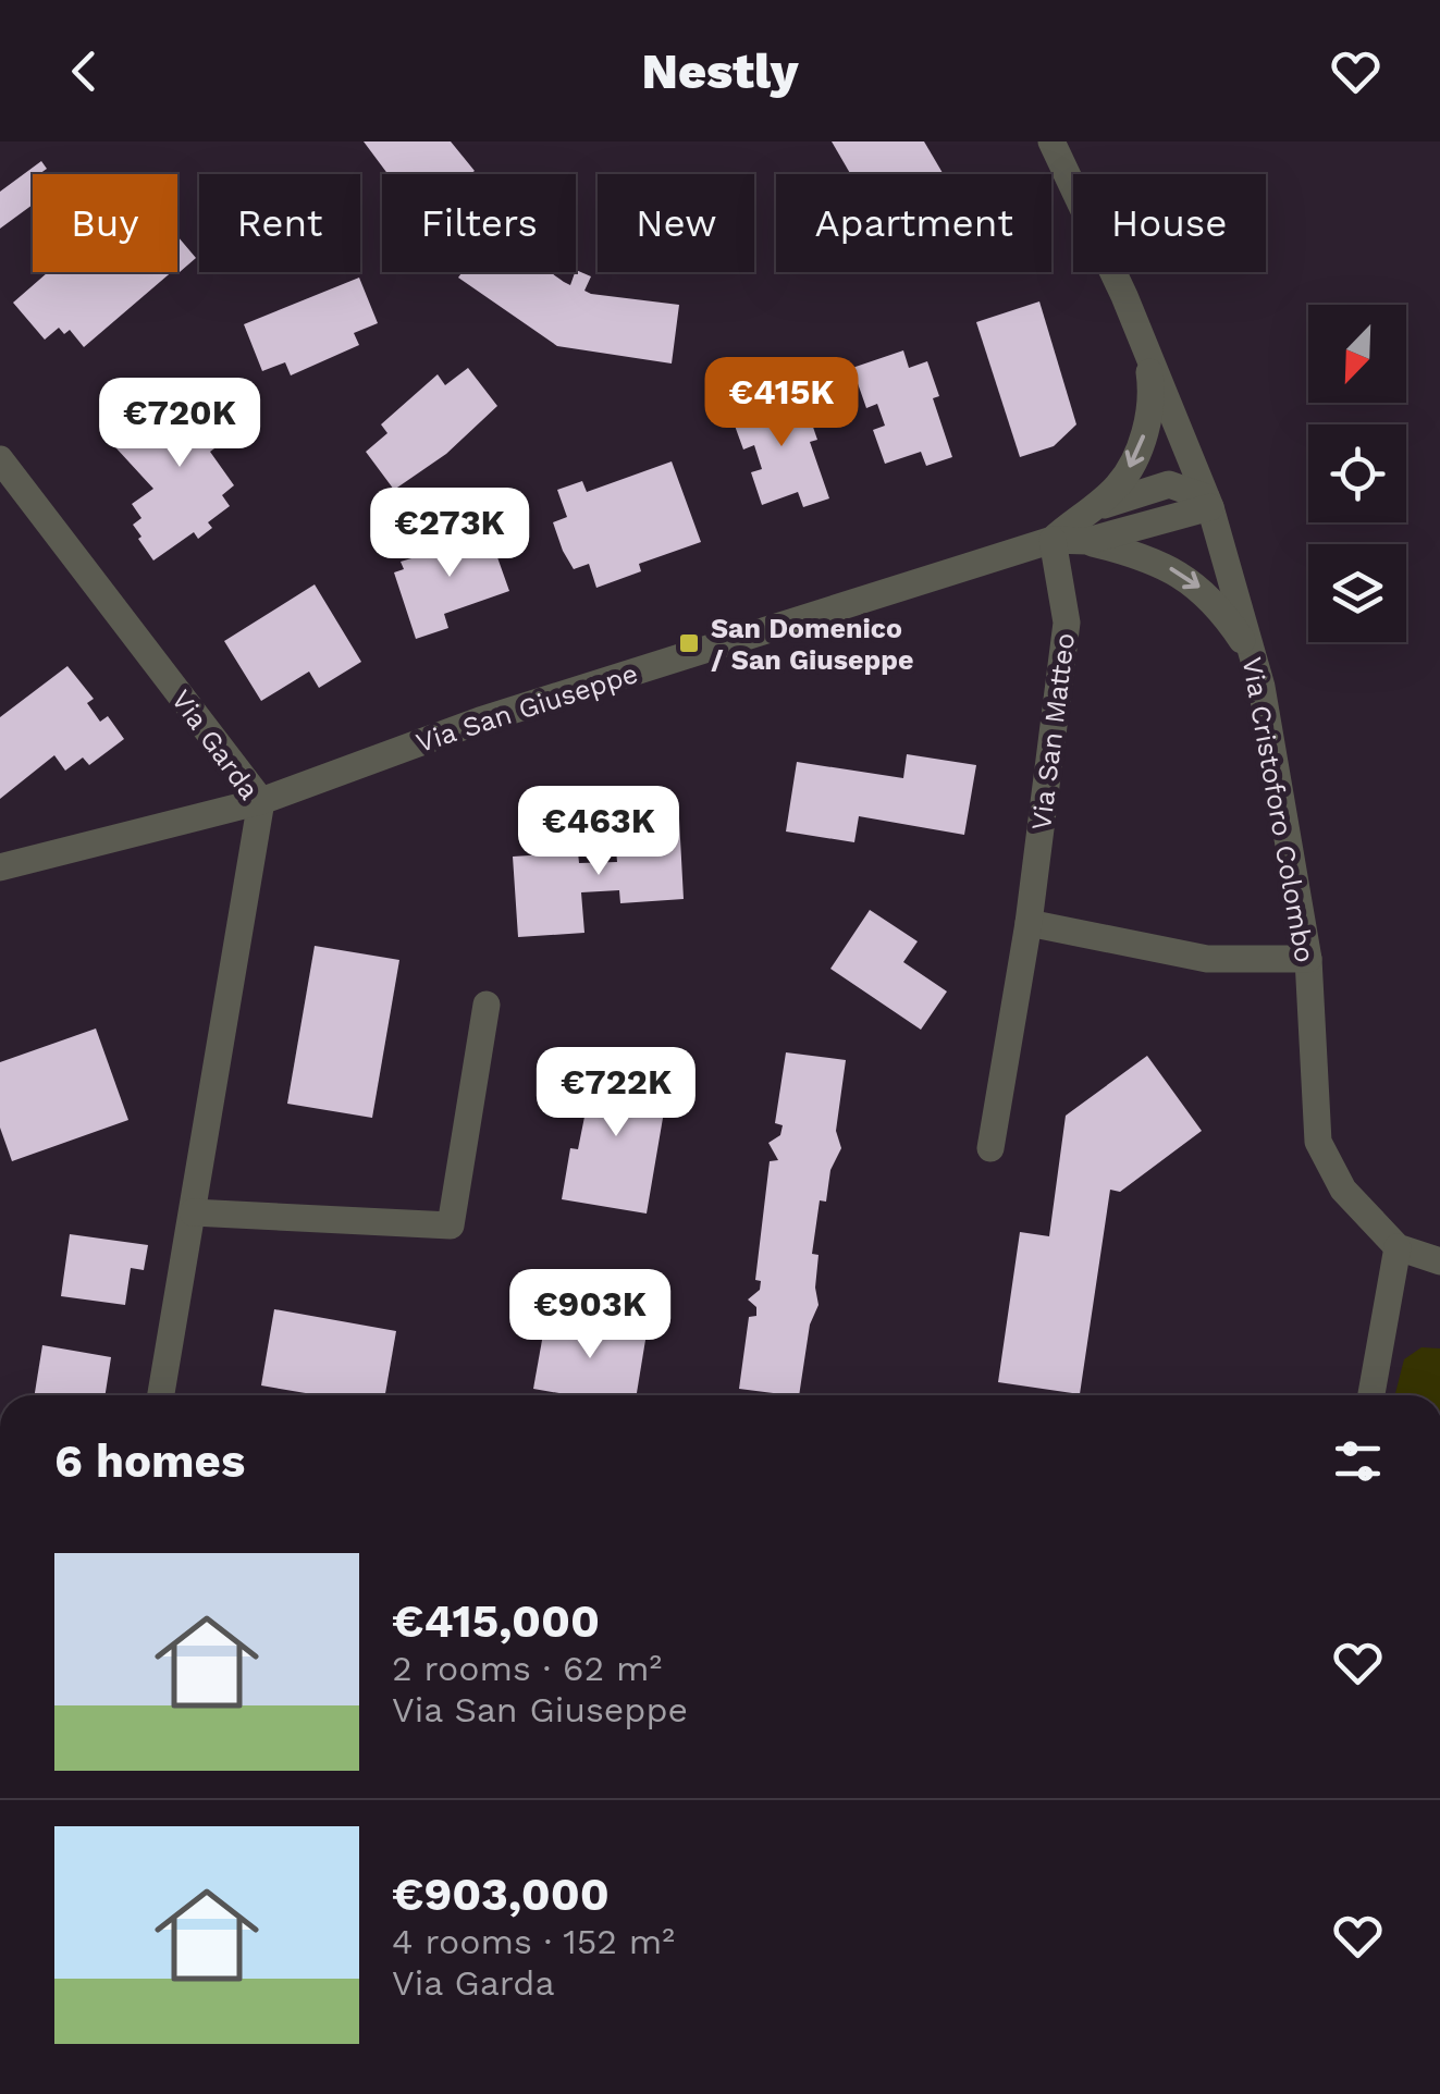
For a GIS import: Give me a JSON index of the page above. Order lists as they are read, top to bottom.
{
  "streets": {
    "street": [
      "Via San Giuseppe",
      "Via San Matteo",
      "Via Garda",
      "Via Cristoforo Colombo"
    ]
  },
  "crossings": [
    ["Via San Giuseppe", "Via San Matteo"],
    ["Via San Giuseppe", "Via Garda"],
    ["Via San Giuseppe", "Via Cristoforo Colombo"]
  ],
  "places": {
    "transit": ["San Domenico / San Giuseppe"]
  },
  "north": "bottom left",
  "page": {
    "header": "Nestly",
    "chip": [
      "Buy",
      "Rent",
      "Filters",
      "New",
      "Apartment",
      "House"
    ],
    "price": [
      "€415K",
      "€720K",
      "€273K",
      "€463K",
      "€722K",
      "€903K"
    ],
    "heading": "6 homes",
    "list": [
      {
        "name": "€415,000",
        "note": "2 rooms · 62 m² · Via San Giuseppe"
      },
      {
        "name": "€903,000",
        "note": "4 rooms · 152 m² · Via Garda"
      }
    ]
  }
}
